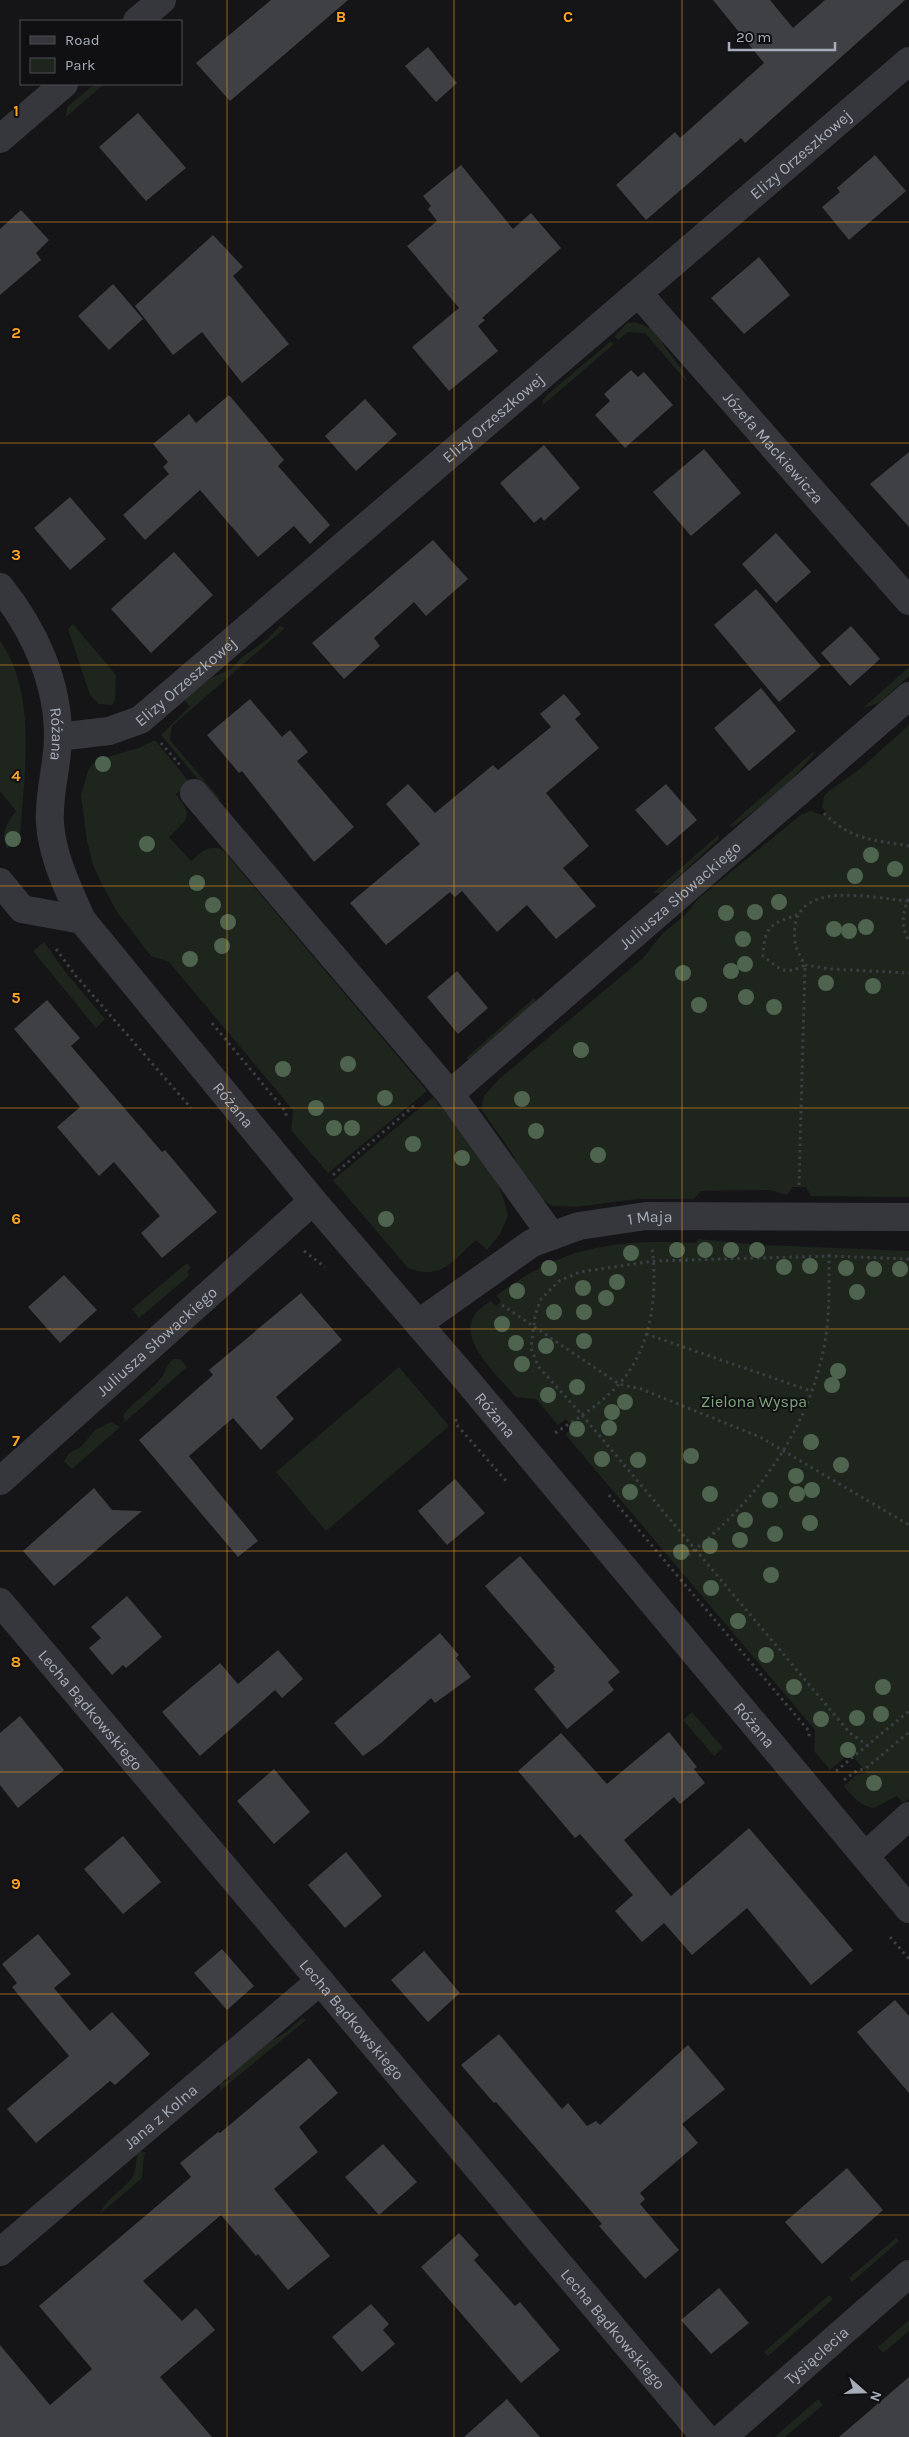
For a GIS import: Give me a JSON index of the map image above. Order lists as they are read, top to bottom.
{
  "streets": {
    "street": [
      "Elizy Orzeszkowej",
      "Józefa Mackiewicza",
      "Różana",
      "Juliusza Słowackiego",
      "1 Maja",
      "Lecha Bądkowskiego",
      "Jana z Kolna",
      "Tysiąclecia"
    ]
  },
  "crossings": [
    ["Elizy Orzeszkowej", "Józefa Mackiewicza"],
    ["Elizy Orzeszkowej", "Różana"],
    ["Różana", "Juliusza Słowackiego"],
    ["Różana", "1 Maja"],
    ["Lecha Bądkowskiego", "Jana z Kolna"]
  ],
  "parks": ["Zielona Wyspa"],
  "legend": ["Road", "Park"],
  "scale_bar": "20 m",
  "north": "right",
  "grid": {
    "columns": ["B", "C"],
    "rows": [
      "1",
      "2",
      "3",
      "4",
      "5",
      "6",
      "7",
      "8",
      "9"
    ]
  }
}
